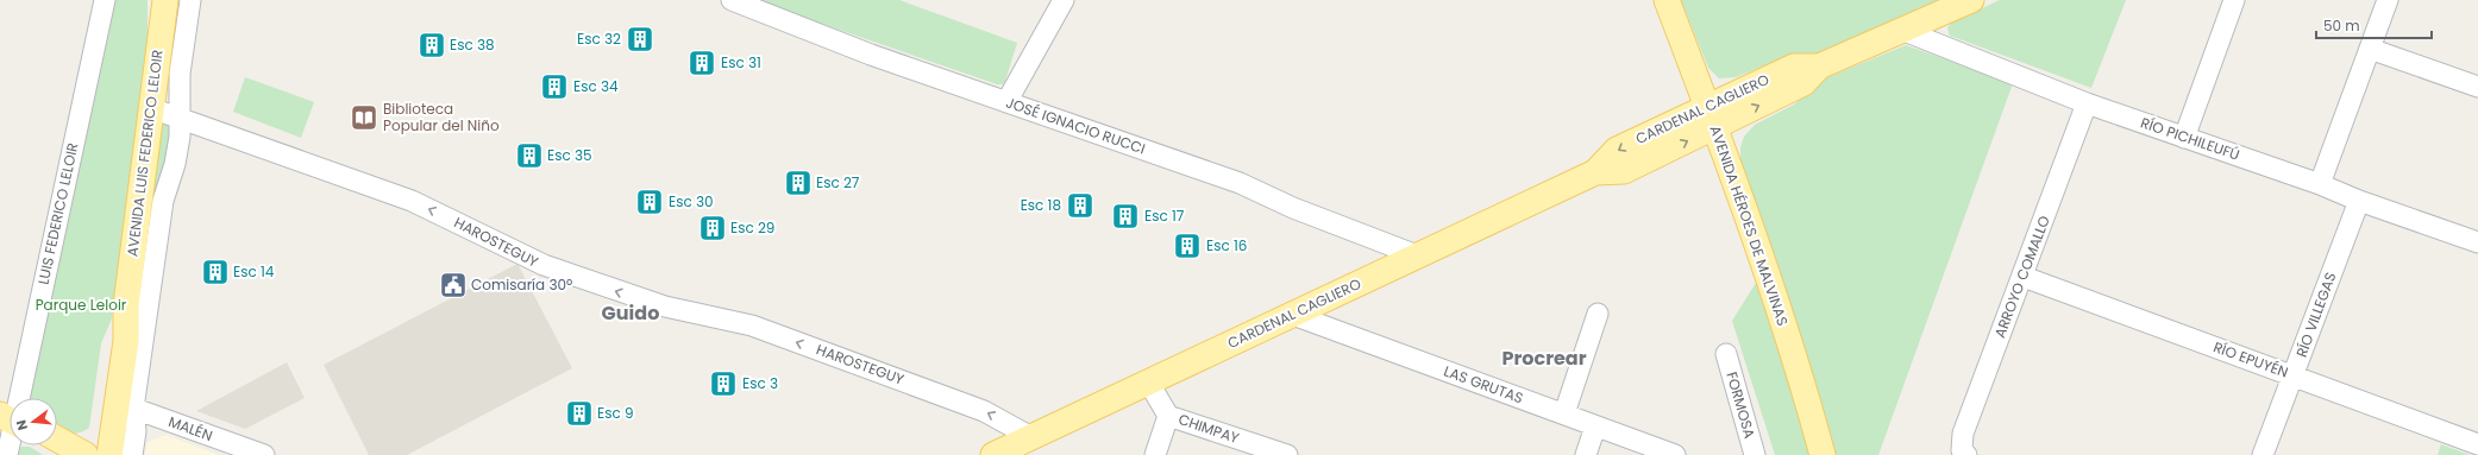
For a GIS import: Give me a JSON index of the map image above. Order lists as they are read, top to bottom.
{
  "streets": {
    "main road": ["CARDENAL CAGLIERO", "AVENIDA LUIS FEDERICO LELOIR", "AVENIDA HÉROES DE MALVINAS"],
    "street": [
      "JOSÉ IGNACIO RUCCI",
      "RÍO PICHILEUFÚ",
      "LUIS FEDERICO LELOIR",
      "HAROSTEGUY",
      "ARROYO COMALLO",
      "RÍO VILLEGAS",
      "RÍO EPUYÉN",
      "LAS GRUTAS",
      "FORMOSA",
      "MALÉN",
      "CHIMPAY"
    ]
  },
  "crossings": [
    ["CARDENAL CAGLIERO", "JOSÉ IGNACIO RUCCI"],
    ["CARDENAL CAGLIERO", "RÍO PICHILEUFÚ"],
    ["CARDENAL CAGLIERO", "AVENIDA HÉROES DE MALVINAS"],
    ["CARDENAL CAGLIERO", "HAROSTEGUY"],
    ["CARDENAL CAGLIERO", "LAS GRUTAS"],
    ["CARDENAL CAGLIERO", "CHIMPAY"],
    ["RÍO PICHILEUFÚ", "ARROYO COMALLO"],
    ["RÍO PICHILEUFÚ", "RÍO VILLEGAS"],
    ["AVENIDA LUIS FEDERICO LELOIR", "HAROSTEGUY"],
    ["AVENIDA LUIS FEDERICO LELOIR", "MALÉN"],
    ["ARROYO COMALLO", "RÍO EPUYÉN"],
    ["RÍO VILLEGAS", "RÍO EPUYÉN"]
  ],
  "one_way": ["HAROSTEGUY"],
  "districts": ["Guido", "Procrear"],
  "parks": ["Parque Leloir"],
  "places": {
    "building": [
      "Esc 32",
      "Esc 38",
      "Esc 31",
      "Esc 34",
      "Esc 35",
      "Esc 27",
      "Esc 30",
      "Esc 18",
      "Esc 17",
      "Esc 29",
      "Esc 16",
      "Esc 14",
      "Esc 3",
      "Esc 9"
    ],
    "library": ["Biblioteca Popular del Niño"],
    "public building": ["Comisaría 30º"]
  },
  "scale_bar": "50 m",
  "north": "left"
}
